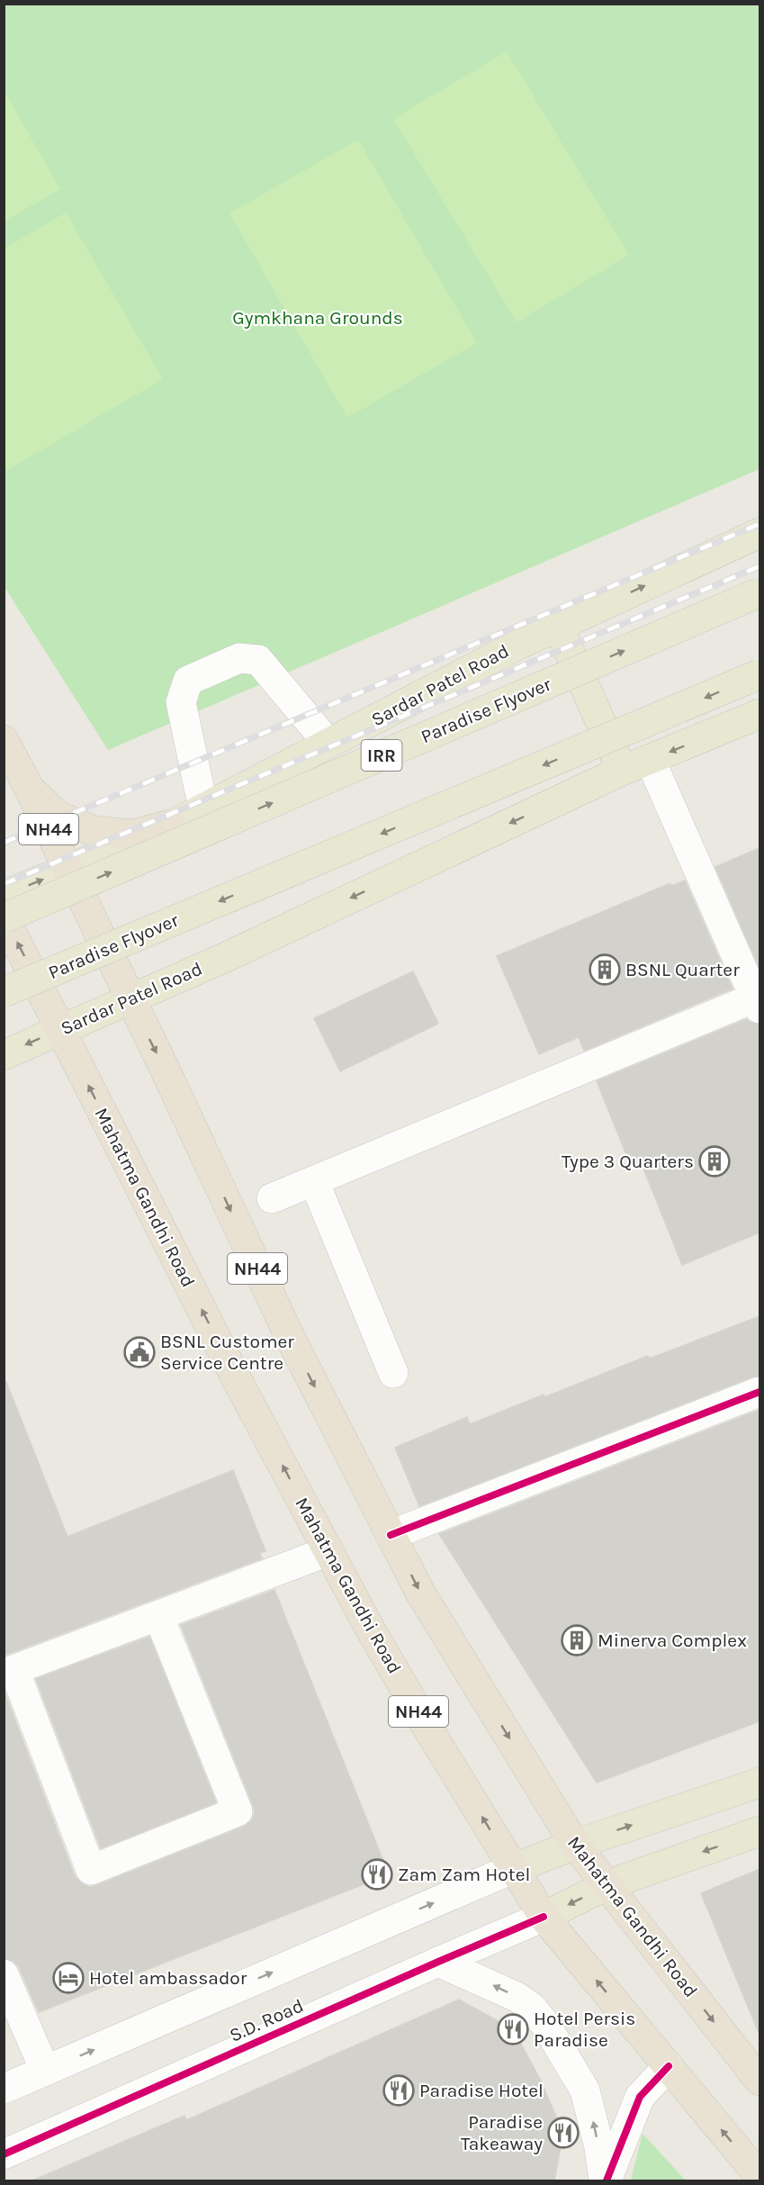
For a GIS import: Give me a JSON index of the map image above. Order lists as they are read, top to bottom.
{
  "streets": {
    "highway": ["IRR", "NH44", "Mahatma Gandhi Road"],
    "main road": ["Sardar Patel Road", "Paradise Flyover"],
    "street": ["S.D. Road"]
  },
  "crossings": [
    ["Sardar Patel Road", "IRR"],
    ["Sardar Patel Road", "NH44"],
    ["Sardar Patel Road", "Mahatma Gandhi Road"],
    ["Paradise Flyover", "NH44"],
    ["IRR", "NH44"],
    ["NH44", "Mahatma Gandhi Road"],
    ["Mahatma Gandhi Road", "S.D. Road"]
  ],
  "parks": ["Gymkhana Grounds"],
  "places": {
    "building": ["BSNL Quarter", "Type 3 Quarters", "Minerva Complex"],
    "public building": ["BSNL Customer Service Centre"],
    "restaurant": [
      "Zam Zam Hotel",
      "Hotel Persis Paradise",
      "Paradise Hotel",
      "Paradise Takeaway"
    ],
    "hotel": ["Hotel ambassador"]
  }
}
